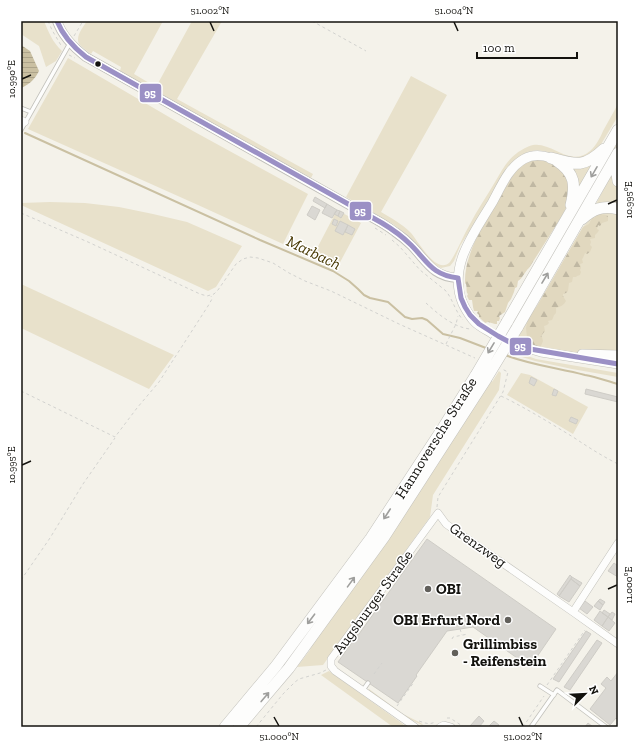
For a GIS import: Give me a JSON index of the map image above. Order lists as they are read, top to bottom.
{
  "streets": {
    "highway": ["Hannoversche Straße"],
    "street": ["Grenzweg", "Augsburger Straße"]
  },
  "crossings": [
    ["Grenzweg", "Augsburger Straße"]
  ],
  "water": ["Marbach"],
  "places": ["OBI", "OBI Erfurt Nord", "Grillimbiss - Reifenstein"],
  "lines": ["transit line 95"],
  "scale_bar": "100 m",
  "north": "top right",
  "coordinates": [
    "51.002°N",
    "51.004°N",
    "10.990°E",
    "10.995°E",
    "11.000°E",
    "51.000°N"
  ]
}
